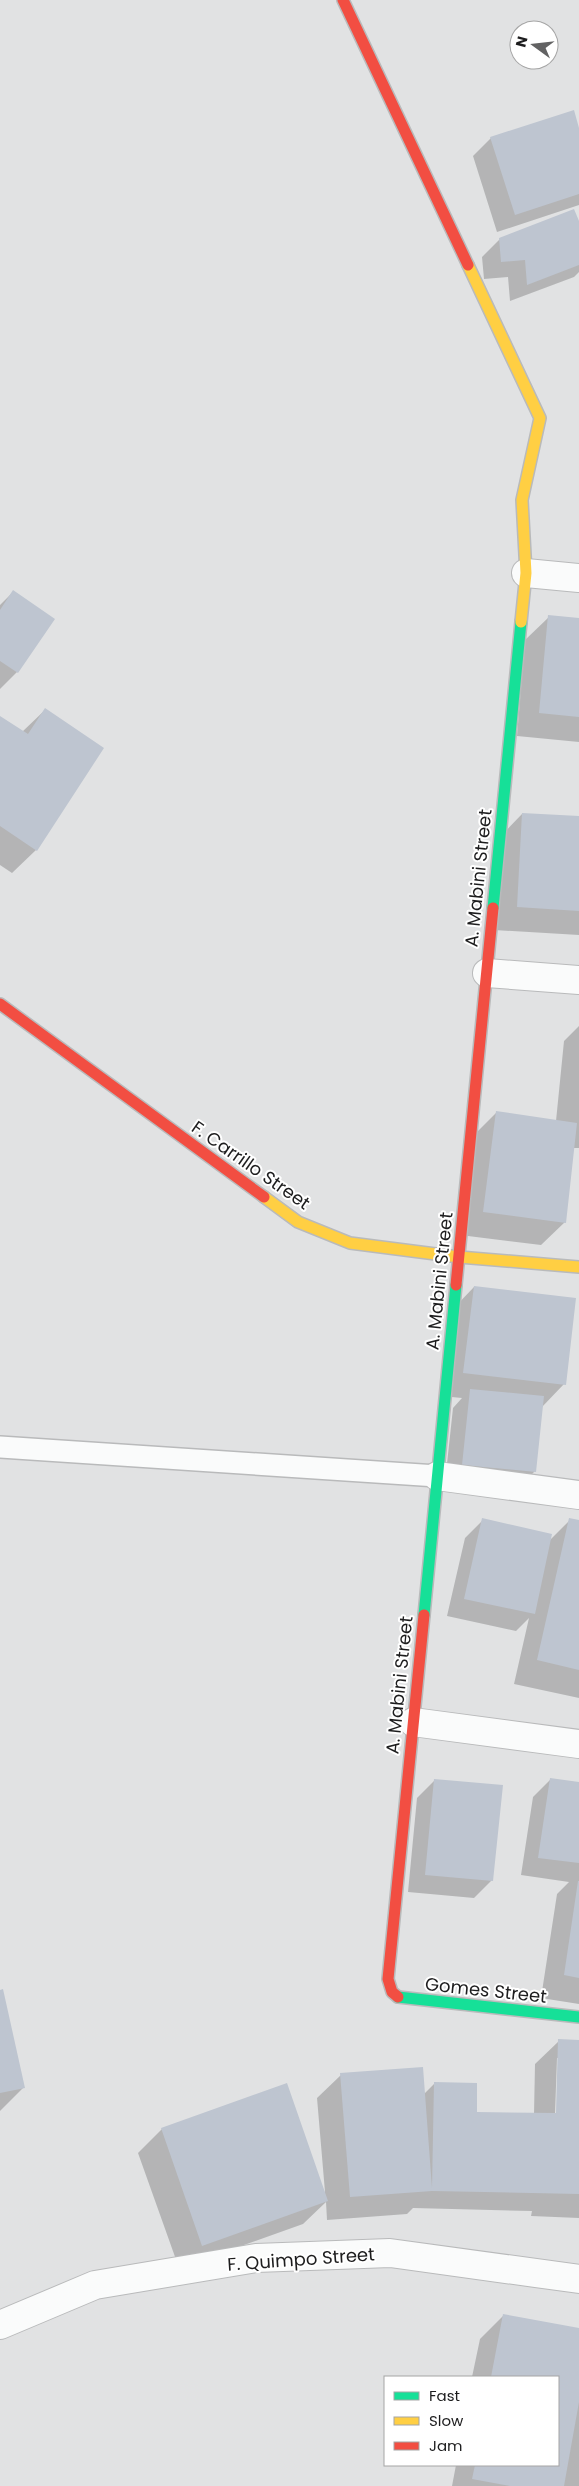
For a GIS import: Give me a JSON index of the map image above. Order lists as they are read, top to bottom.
{
  "streets": {
    "street": [
      "A. Mabini Street",
      "F. Carrillo Street",
      "Gomes Street",
      "F. Quimpo Street"
    ]
  },
  "crossings": [
    ["A. Mabini Street", "F. Carrillo Street"],
    ["A. Mabini Street", "Gomes Street"]
  ],
  "legend": ["Fast", "Slow", "Jam"],
  "north": "left"
}
